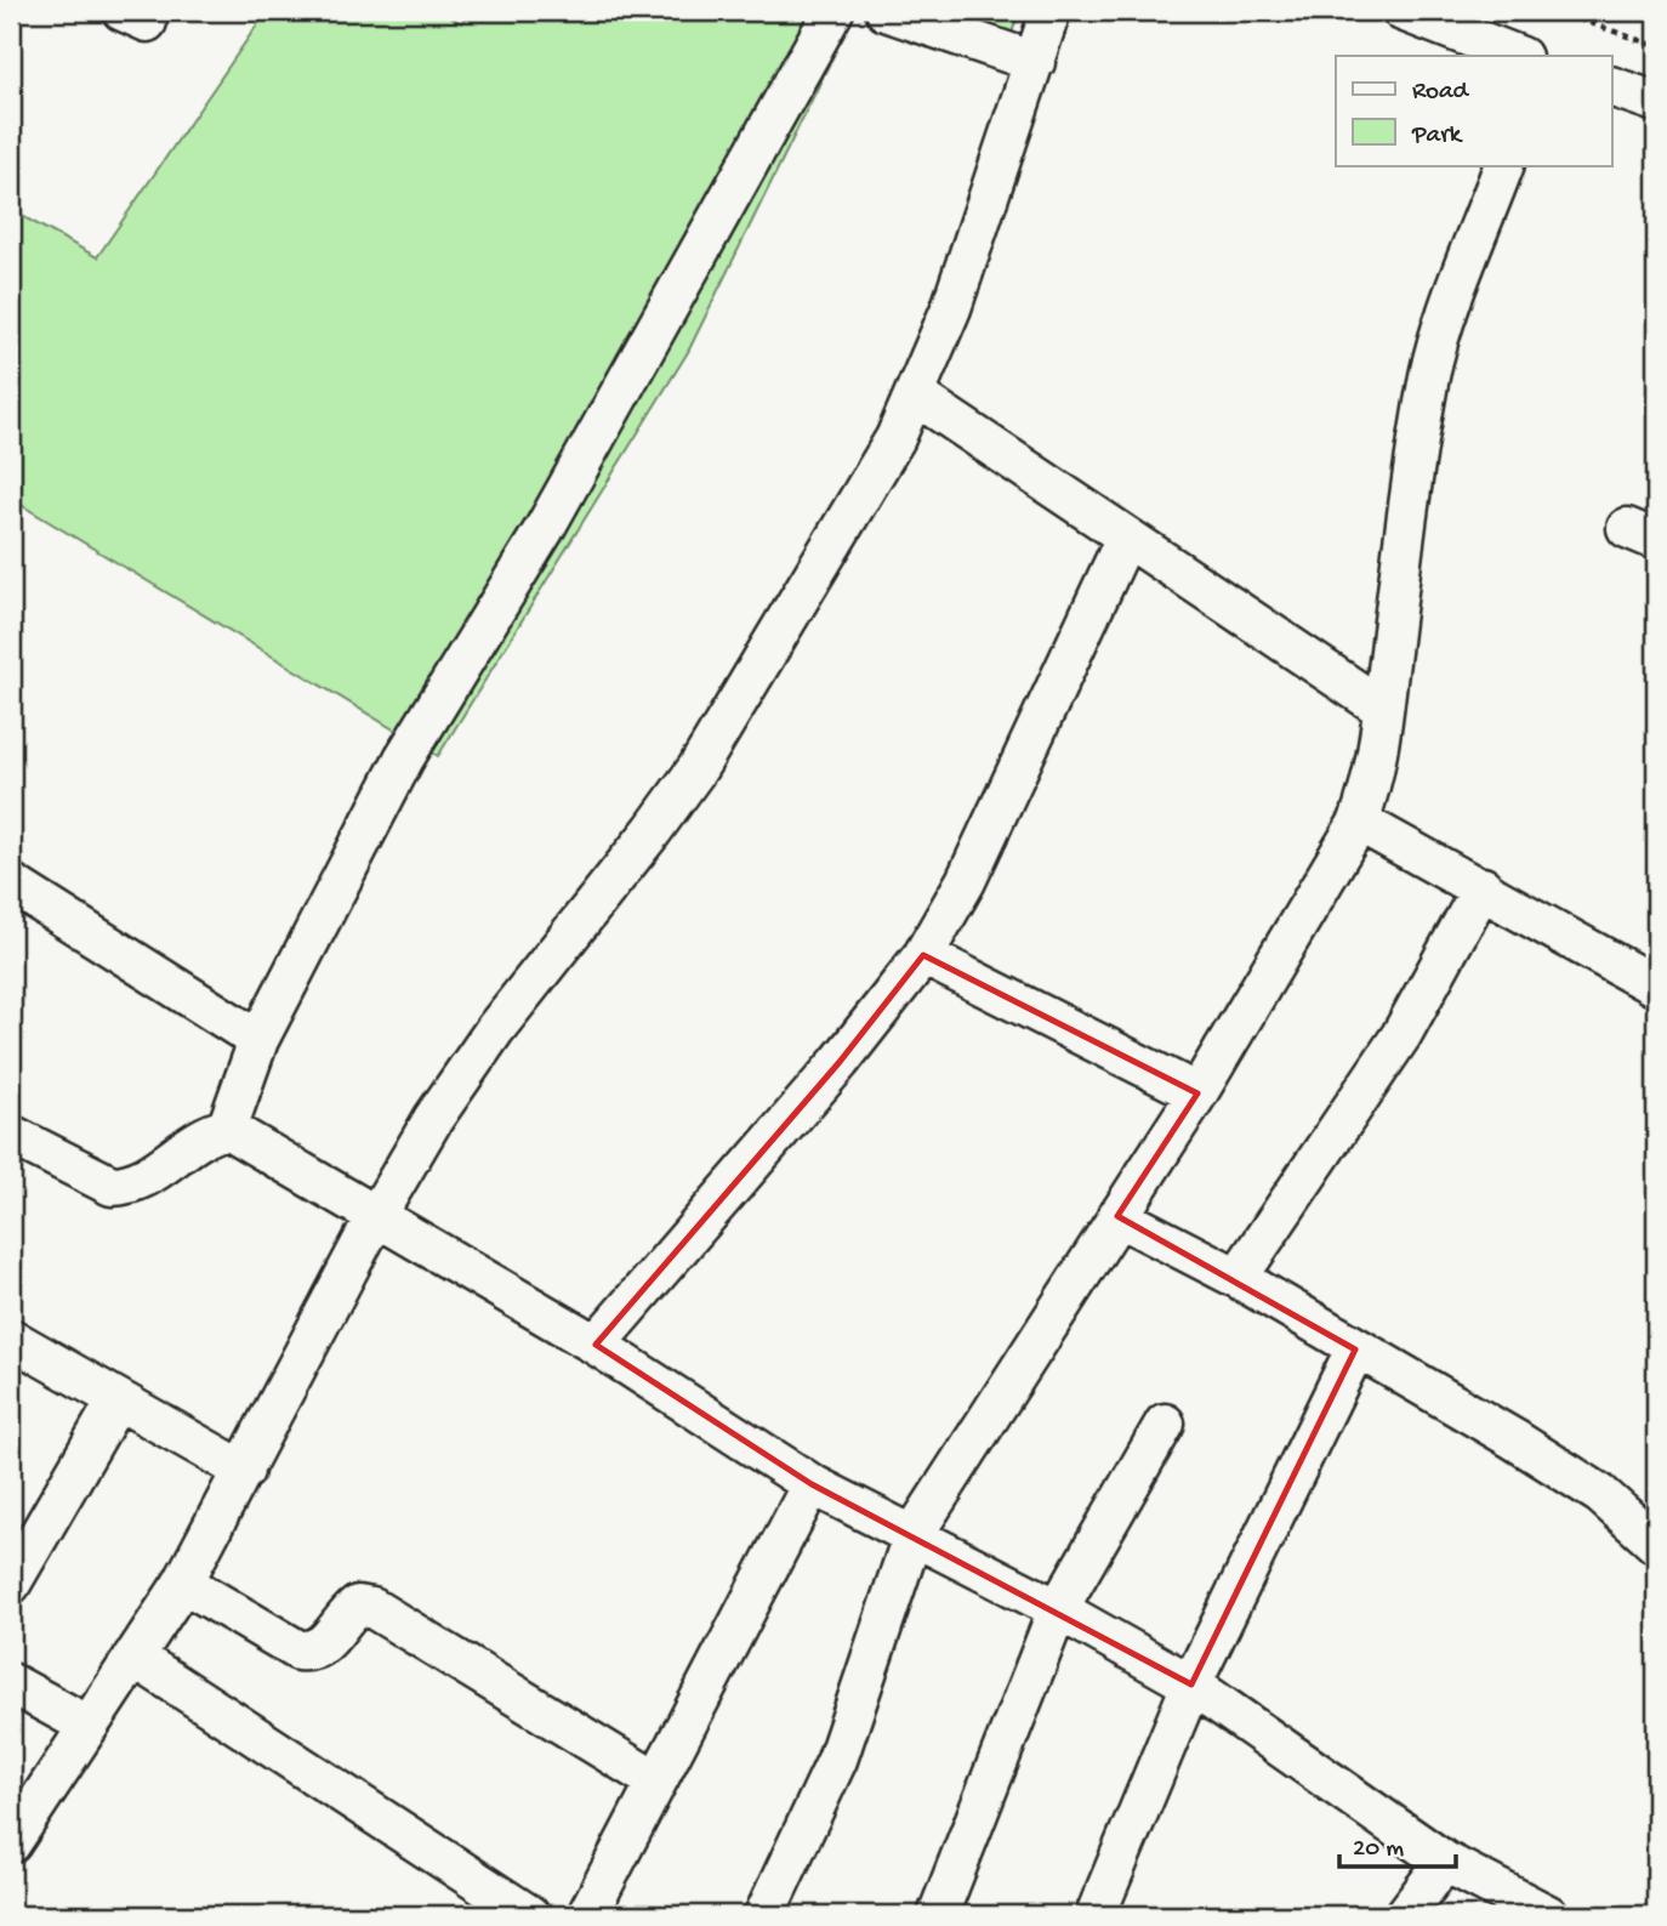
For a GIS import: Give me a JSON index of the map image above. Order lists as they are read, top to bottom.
{
  "legend": ["Road", "Park"],
  "scale_bar": "20 m"
}
